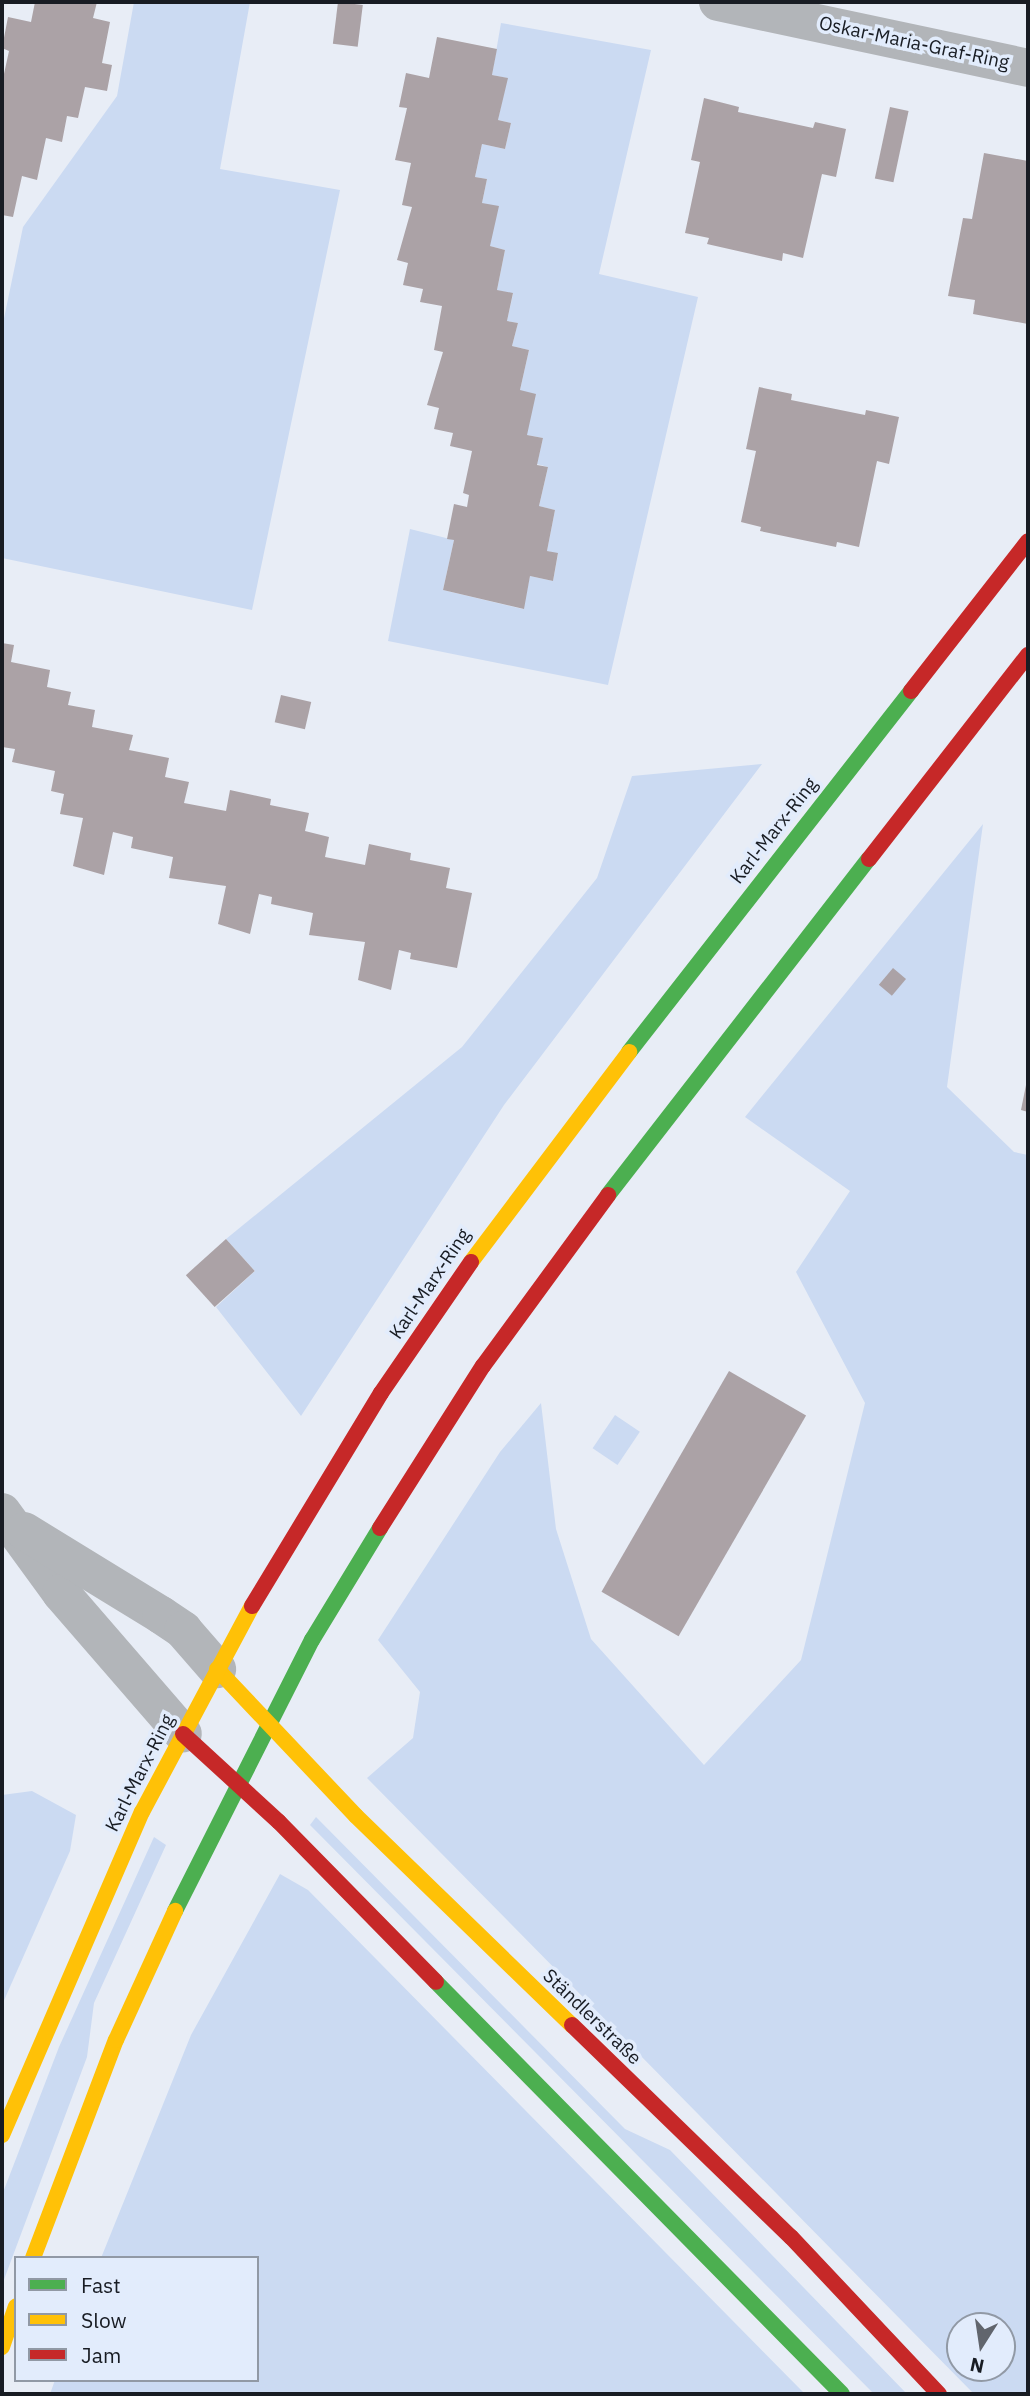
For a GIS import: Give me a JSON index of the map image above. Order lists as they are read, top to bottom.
{
  "streets": {
    "main road": ["Karl-Marx-Ring", "Ständlerstraße"],
    "street": ["Oskar-Maria-Graf-Ring"]
  },
  "crossings": [
    ["Karl-Marx-Ring", "Ständlerstraße"]
  ],
  "legend": ["Fast", "Slow", "Jam"],
  "north": "bottom"
}
